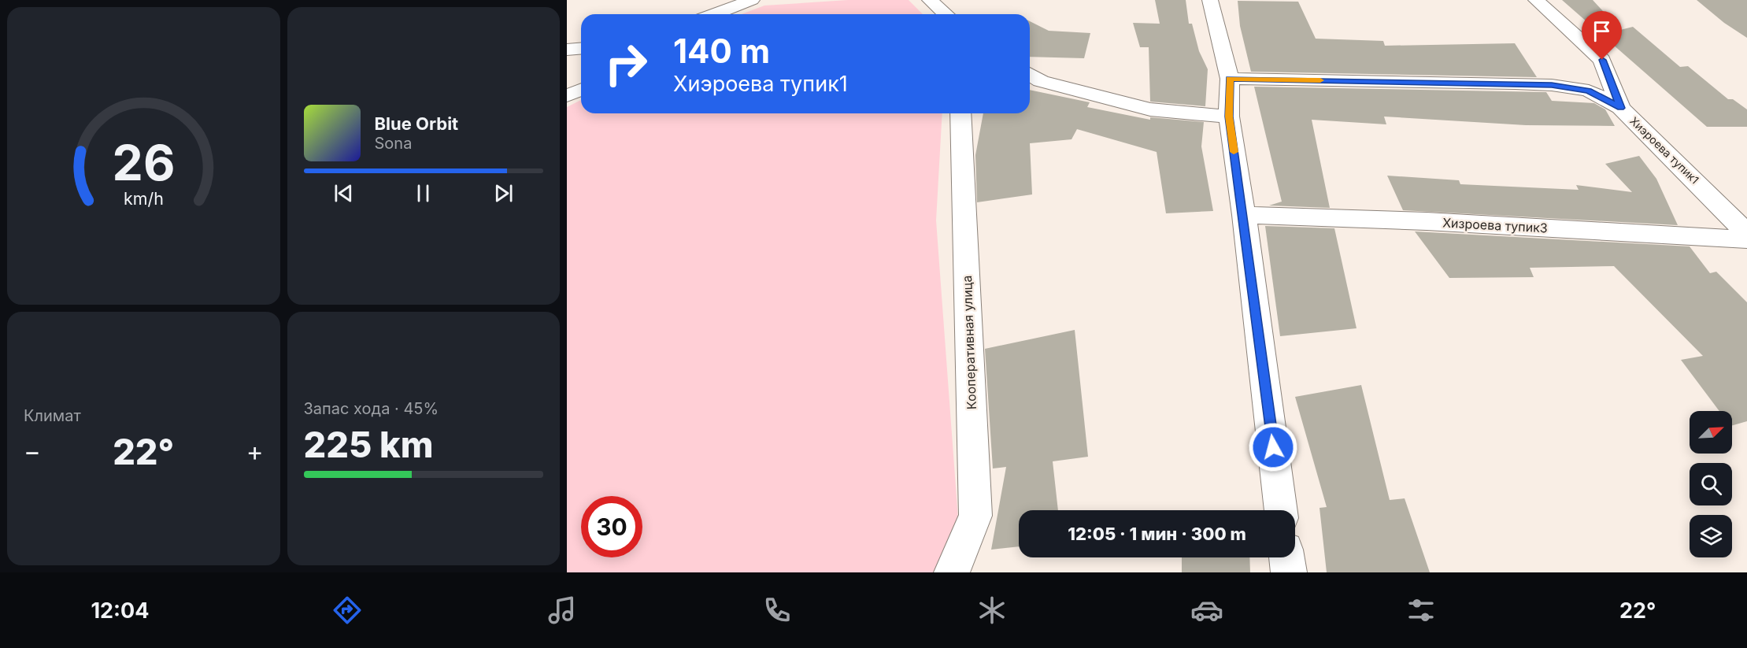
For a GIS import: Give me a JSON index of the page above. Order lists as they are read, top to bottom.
{
  "streets": {
    "street": ["Хиэроева тупик1", "Хизроева тупик3", "Кооперативная улица"]
  },
  "north": "top right",
  "page": {
    "turn": ["140 m", "Хиэроева тупик1"],
    "song": ["Blue Orbit", "Sona"],
    "tile": [
      "Климат",
      ["Запас хода · 45%", "225 km"]
    ],
    "heat": ["−", "22°", "+"],
    "limit": "30",
    "trip": "12:05 · 1 мин · 300 m",
    "tabs": ["12:04", "22°"],
    "gauge": ["26", "km/h"]
  }
}
